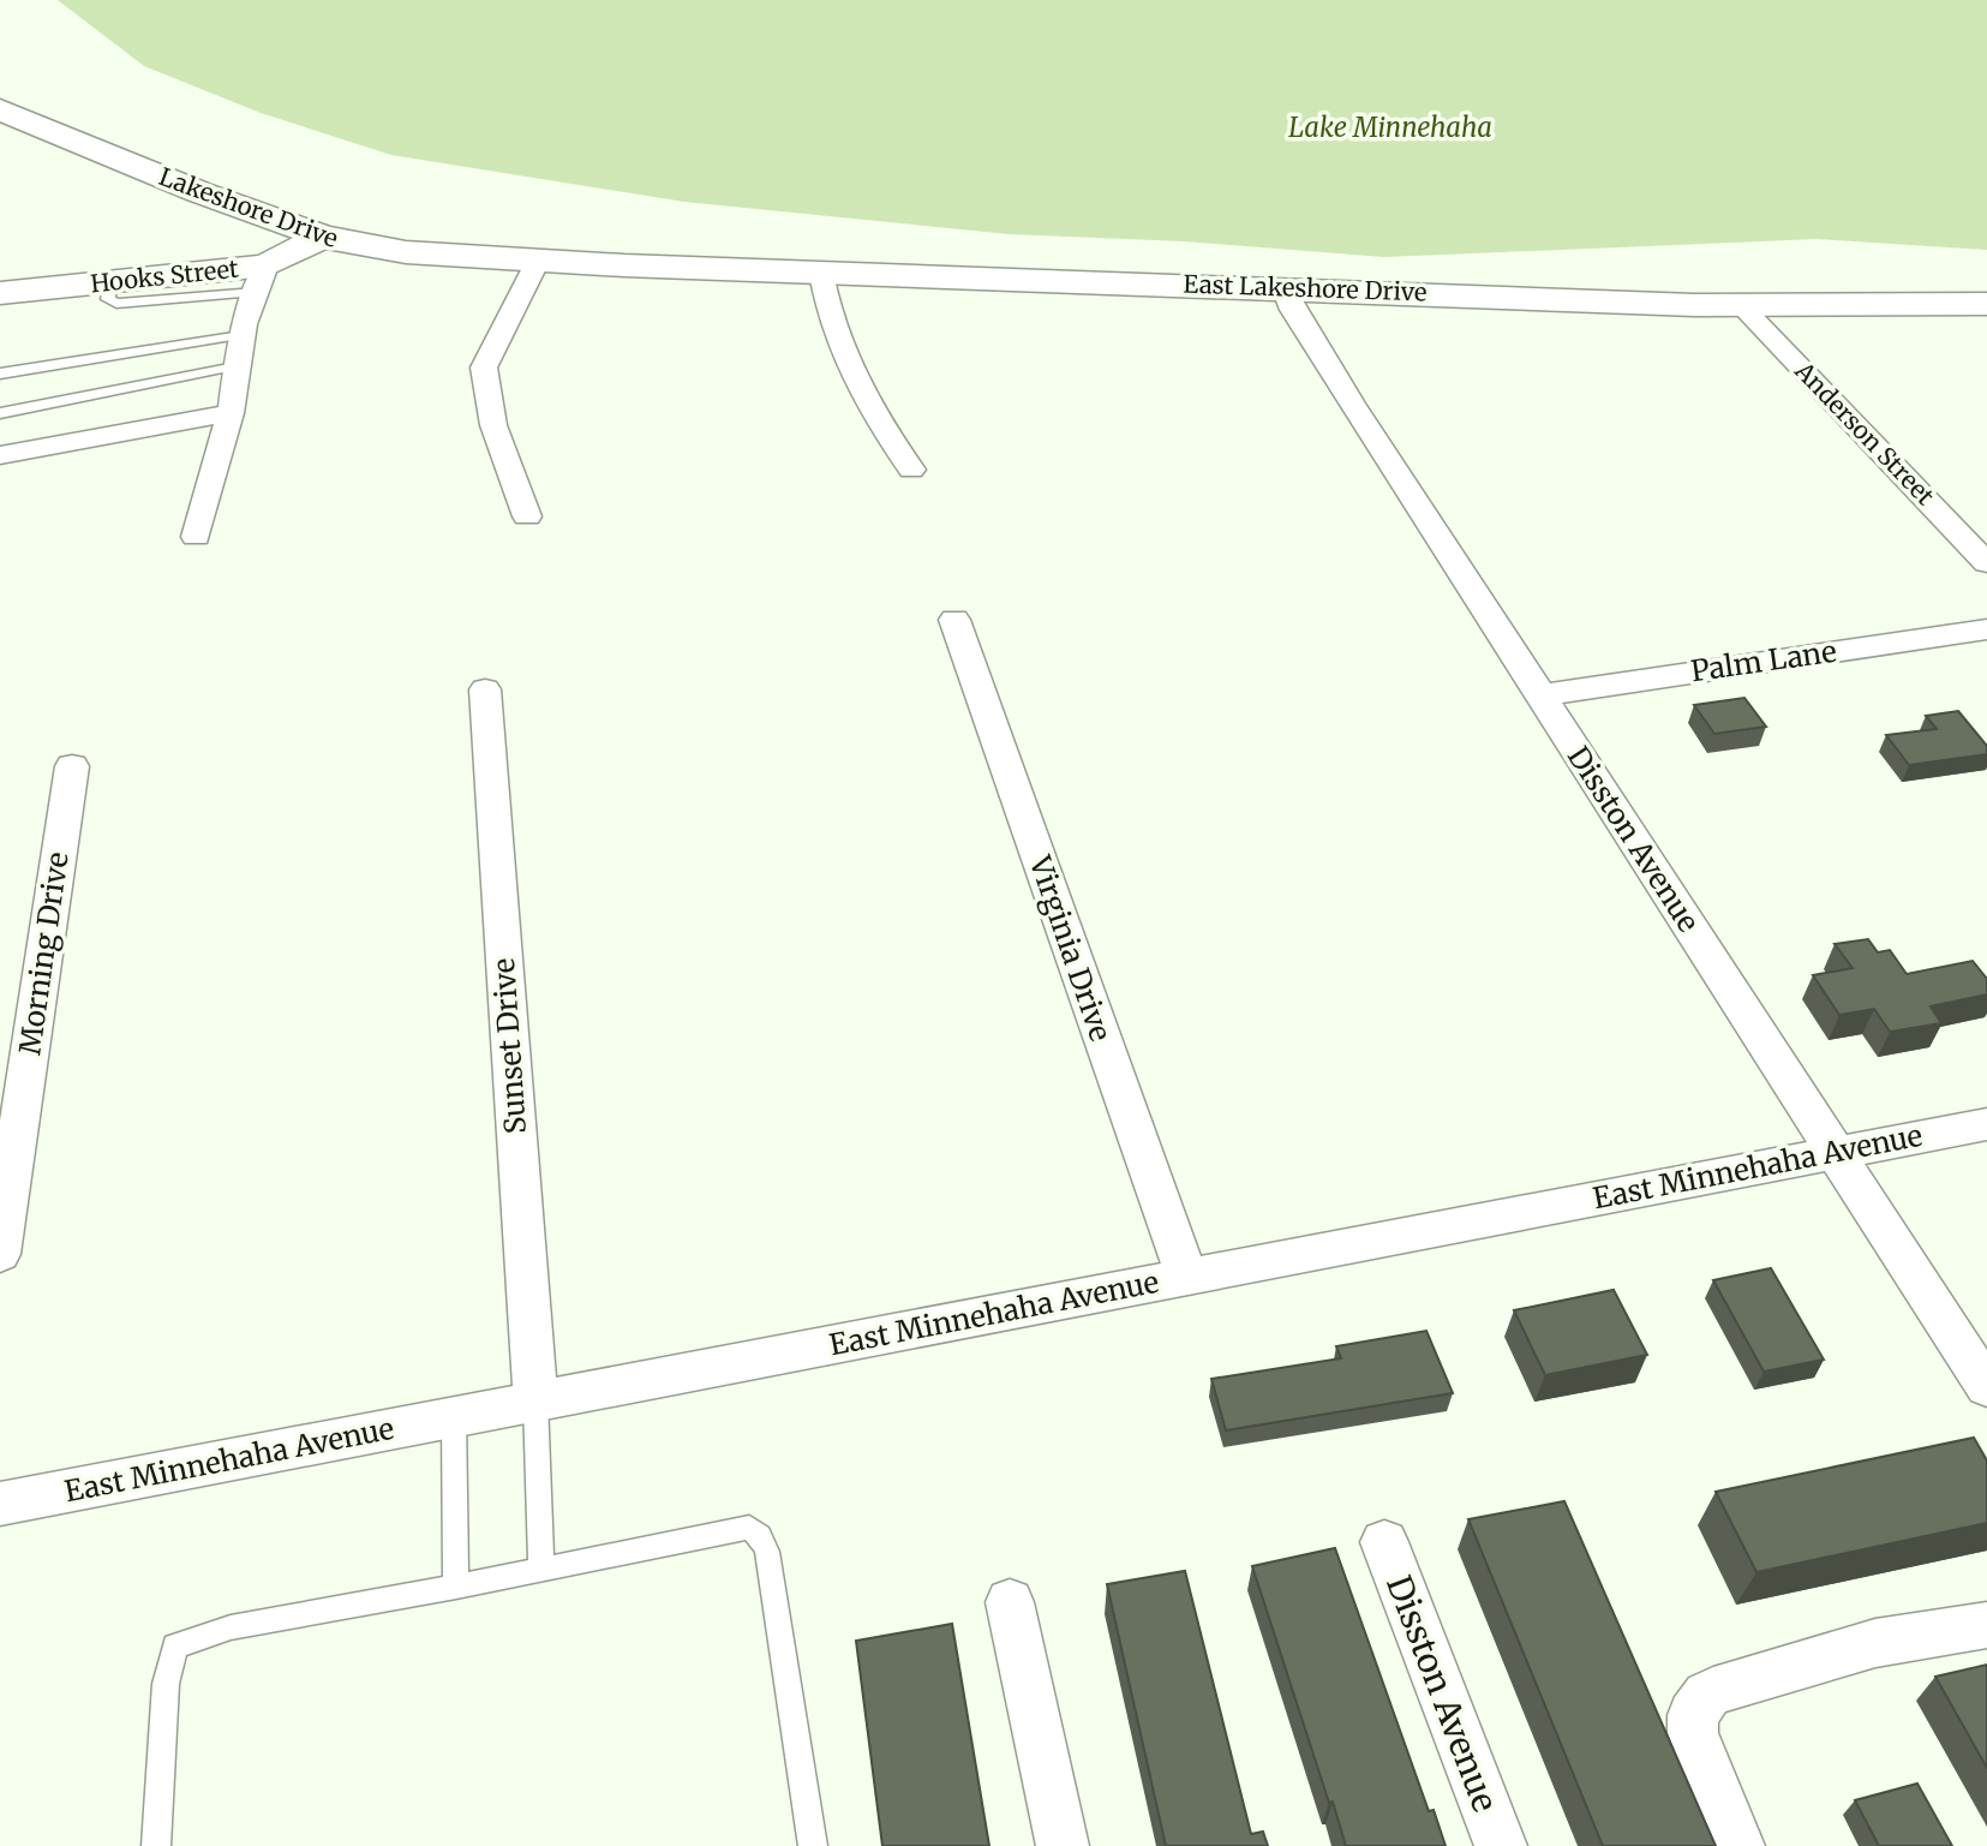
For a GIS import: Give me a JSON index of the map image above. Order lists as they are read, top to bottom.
{
  "streets": {
    "street": [
      "Lakeshore Drive",
      "Hooks Street",
      "East Lakeshore Drive",
      "Anderson Street",
      "Palm Lane",
      "Disston Avenue",
      "Virginia Drive",
      "Morning Drive",
      "Sunset Drive",
      "East Minnehaha Avenue"
    ]
  },
  "crossings": [
    ["Lakeshore Drive", "Hooks Street"],
    ["Lakeshore Drive", "East Lakeshore Drive"],
    ["East Lakeshore Drive", "Anderson Street"],
    ["East Lakeshore Drive", "Disston Avenue"],
    ["Palm Lane", "Disston Avenue"],
    ["Disston Avenue", "East Minnehaha Avenue"],
    ["Virginia Drive", "East Minnehaha Avenue"],
    ["Sunset Drive", "East Minnehaha Avenue"]
  ],
  "water": ["Lake Minnehaha"]
}
